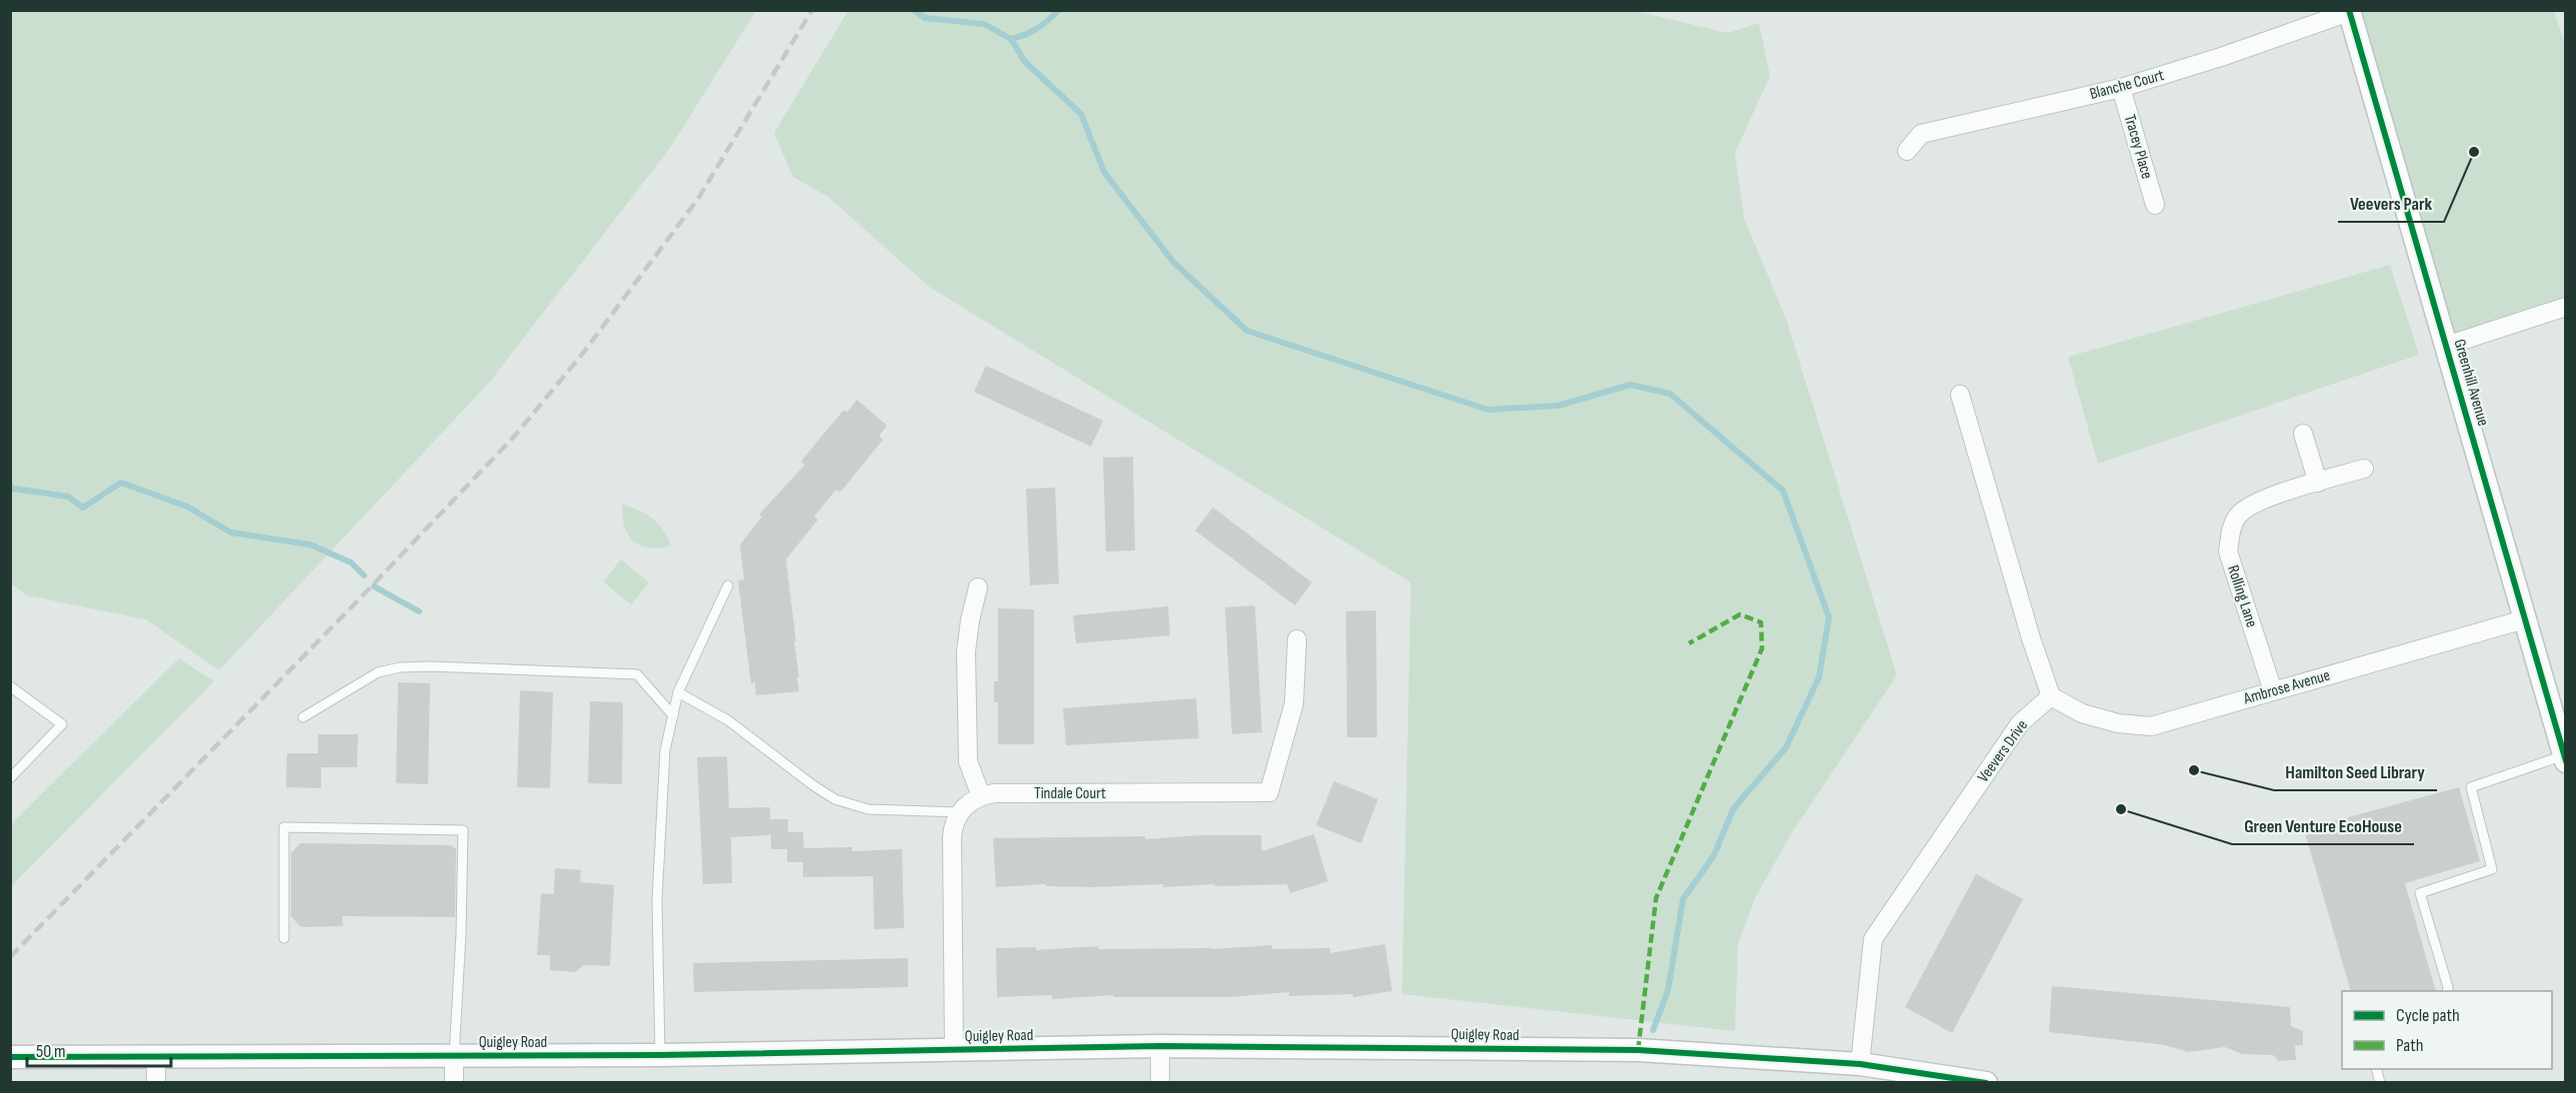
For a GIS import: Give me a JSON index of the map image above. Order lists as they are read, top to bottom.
{
  "streets": {
    "street": [
      "Blanche Court",
      "Tracey Place",
      "Greenhill Avenue",
      "Rolling Lane",
      "Ambrose Avenue",
      "Veevers Drive",
      "Tindale Court",
      "Quigley Road"
    ]
  },
  "crossings": [
    ["Blanche Court", "Tracey Place"],
    ["Blanche Court", "Greenhill Avenue"],
    ["Greenhill Avenue", "Ambrose Avenue"],
    ["Rolling Lane", "Ambrose Avenue"],
    ["Ambrose Avenue", "Veevers Drive"],
    ["Veevers Drive", "Quigley Road"]
  ],
  "places": ["Veevers Park", "Hamilton Seed Library", "Green Venture EcoHouse"],
  "legend": ["Cycle path", "Path"],
  "scale_bar": "50 m"
}
